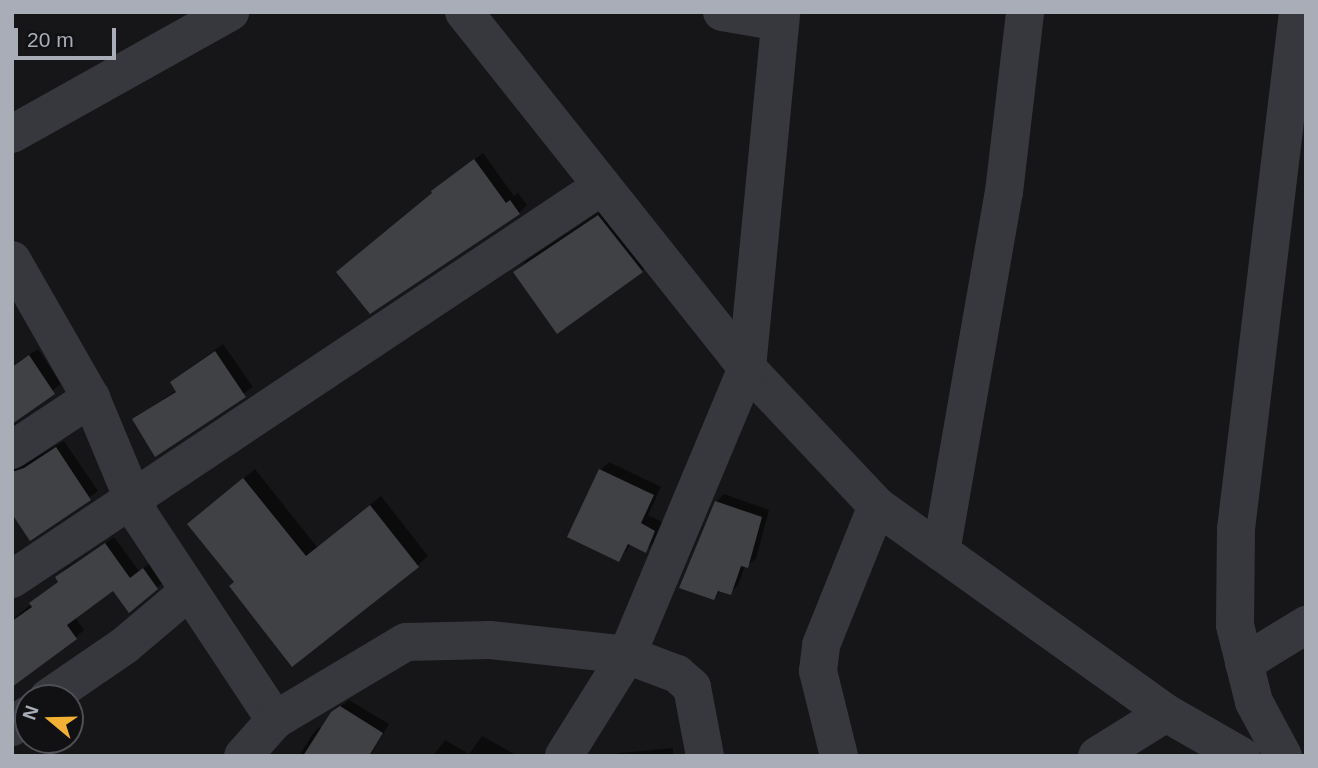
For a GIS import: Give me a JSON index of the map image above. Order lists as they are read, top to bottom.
{
  "scale_bar": "20 m",
  "north": "left"
}
